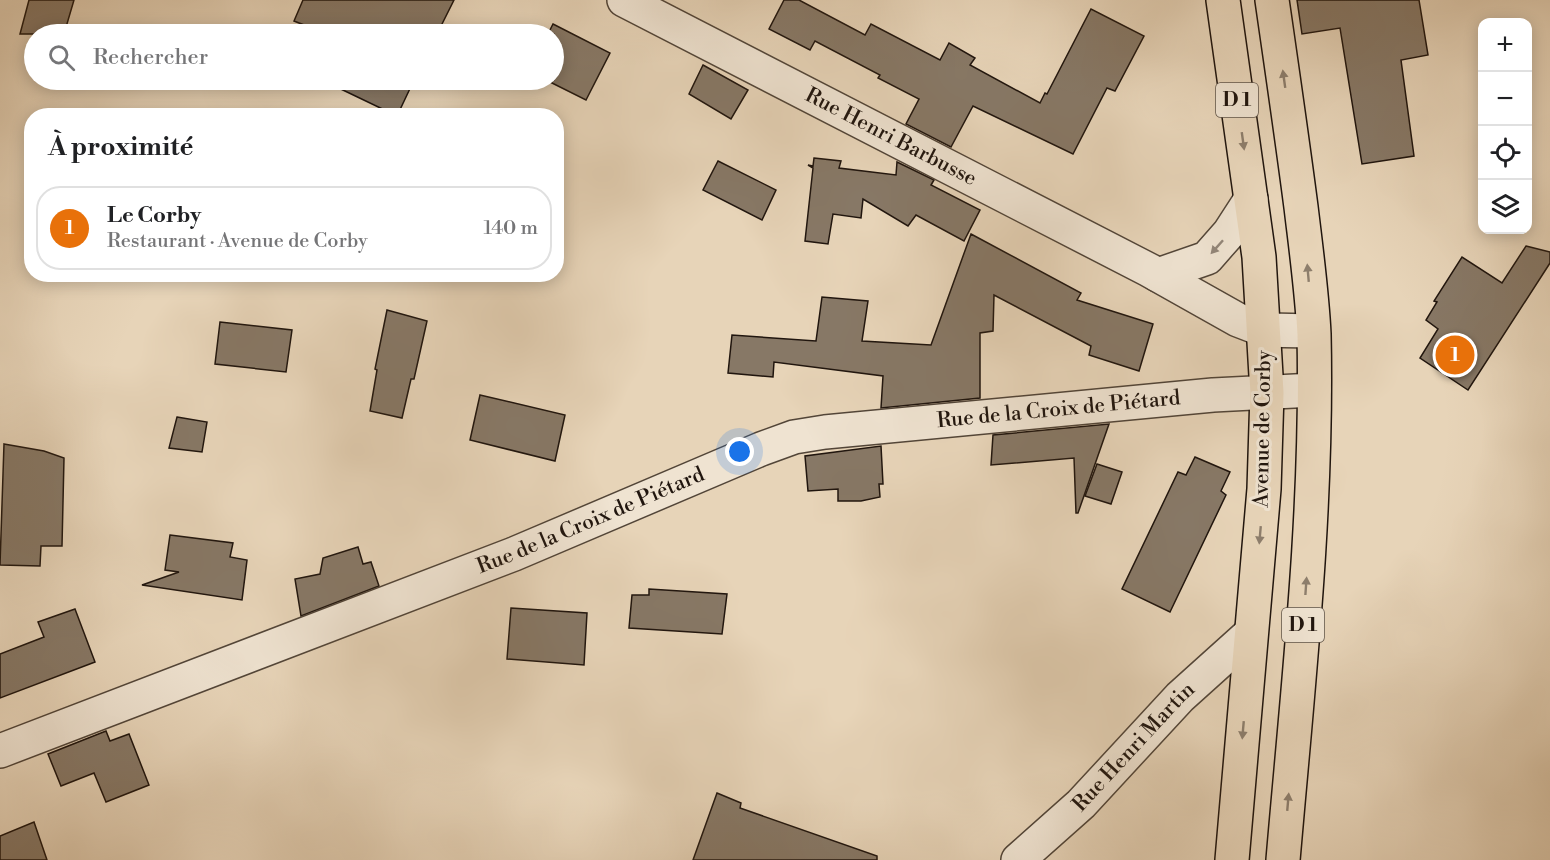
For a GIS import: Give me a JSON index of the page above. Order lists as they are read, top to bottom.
{
  "streets": {
    "main road": ["D 1", "Avenue de Corby"],
    "street": ["Rue Henri Barbusse", "Rue de la Croix de Piétard", "Rue Henri Martin"]
  },
  "crossings": [
    ["D 1", "Rue Henri Barbusse"],
    ["D 1", "Rue de la Croix de Piétard"],
    ["Rue Henri Barbusse", "Avenue de Corby"],
    ["Rue de la Croix de Piétard", "Avenue de Corby"],
    ["Avenue de Corby", "Rue Henri Martin"]
  ],
  "page": {
    "map_buttons": ["+", "−"],
    "search": "Rechercher",
    "heading": "À proximité",
    "list": [
      {
        "mark": "1",
        "name": "Le Corby",
        "note": "Restaurant · Avenue de Corby",
        "value": "140 m"
      }
    ],
    "pins": "1"
  }
}
